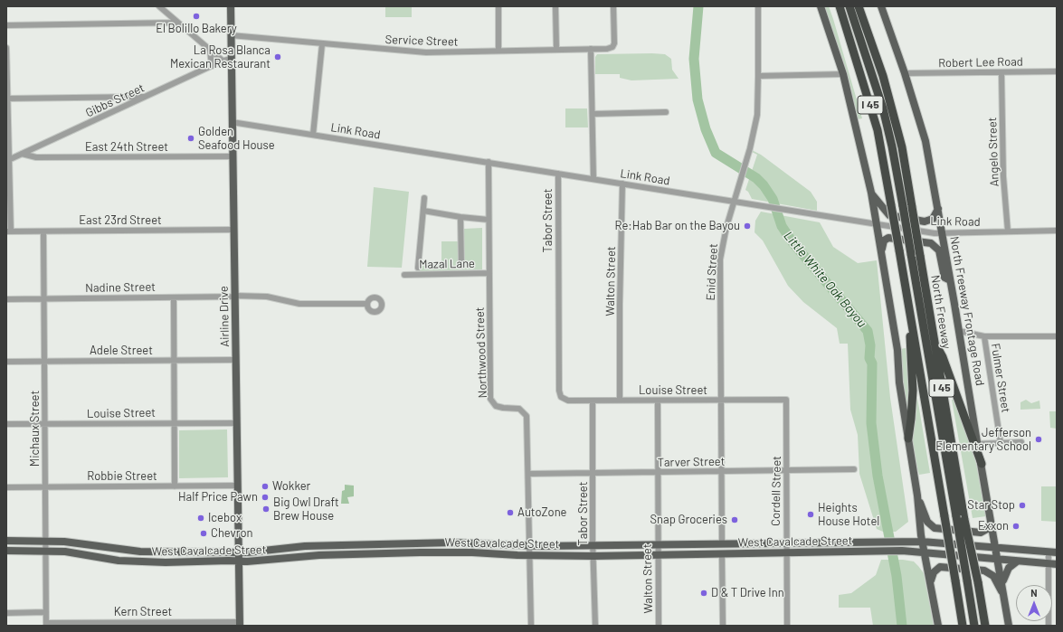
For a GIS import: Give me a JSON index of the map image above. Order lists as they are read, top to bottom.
{
  "streets": {
    "highway": ["I 45", "North Freeway"],
    "main road": ["North Freeway Frontage Road", "Airline Drive", "West Cavalcade Street"],
    "street": [
      "Service Street",
      "Robert Lee Road",
      "Gibbs Street",
      "Link Road",
      "East 24th Street",
      "Angelo Street",
      "East 23rd Street",
      "Tabor Street",
      "Mazal Lane",
      "Enid Street",
      "Walton Street",
      "Nadine Street",
      "Adele Street",
      "Northwood Street",
      "Fulmer Street",
      "Louise Street",
      "Michaux Street",
      "Tarver Street",
      "Robbie Street",
      "Cordell Street",
      "Kern Street"
    ]
  },
  "crossings": [
    ["Service Street", "Airline Drive"],
    ["Robert Lee Road", "Angelo Street"],
    ["Robert Lee Road", "North Freeway Frontage Road"],
    ["Gibbs Street", "East 24th Street"],
    ["Gibbs Street", "Airline Drive"],
    ["Link Road", "Angelo Street"],
    ["Link Road", "Tabor Street"],
    ["Link Road", "Enid Street"],
    ["Link Road", "Walton Street"],
    ["Link Road", "North Freeway Frontage Road"],
    ["Link Road", "Airline Drive"],
    ["Link Road", "Northwood Street"],
    ["East 24th Street", "Airline Drive"],
    ["East 23rd Street", "Airline Drive"],
    ["East 23rd Street", "Michaux Street"],
    ["Tabor Street", "Louise Street"],
    ["Tabor Street", "Tarver Street"],
    ["Tabor Street", "West Cavalcade Street"],
    ["Mazal Lane", "Northwood Street"],
    ["Enid Street", "Louise Street"],
    ["Enid Street", "Tarver Street"],
    ["Enid Street", "West Cavalcade Street"],
    ["Walton Street", "Louise Street"],
    ["Walton Street", "Tarver Street"],
    ["Walton Street", "West Cavalcade Street"],
    ["Nadine Street", "Airline Drive"],
    ["Nadine Street", "Michaux Street"],
    ["North Freeway Frontage Road", "West Cavalcade Street"],
    ["Airline Drive", "Adele Street"],
    ["Airline Drive", "Louise Street"],
    ["Airline Drive", "Robbie Street"],
    ["Airline Drive", "West Cavalcade Street"],
    ["Airline Drive", "Kern Street"],
    ["Adele Street", "Michaux Street"],
    ["Northwood Street", "Tarver Street"],
    ["Northwood Street", "West Cavalcade Street"],
    ["Louise Street", "Michaux Street"],
    ["Louise Street", "Cordell Street"],
    ["Michaux Street", "Robbie Street"],
    ["Michaux Street", "West Cavalcade Street"],
    ["Michaux Street", "Kern Street"],
    ["Tarver Street", "Cordell Street"],
    ["Cordell Street", "West Cavalcade Street"]
  ],
  "water": ["Little White Oak Bayou"],
  "places": [
    "El Bolillo Bakery",
    "La Rosa Blanca Mexican Restaurant",
    "Golden Seafood House",
    "Re:Hab Bar on the Bayou",
    "Jefferson Elementary School",
    "Wokker",
    "Half Price Pawn",
    "Star Stop",
    "Big Owl Draft Brew House",
    "AutoZone",
    "Heights House Hotel",
    "Icebox",
    "Snap Groceries",
    "Exxon",
    "Chevron",
    "D & T Drive Inn"
  ],
  "north": "top"
}
